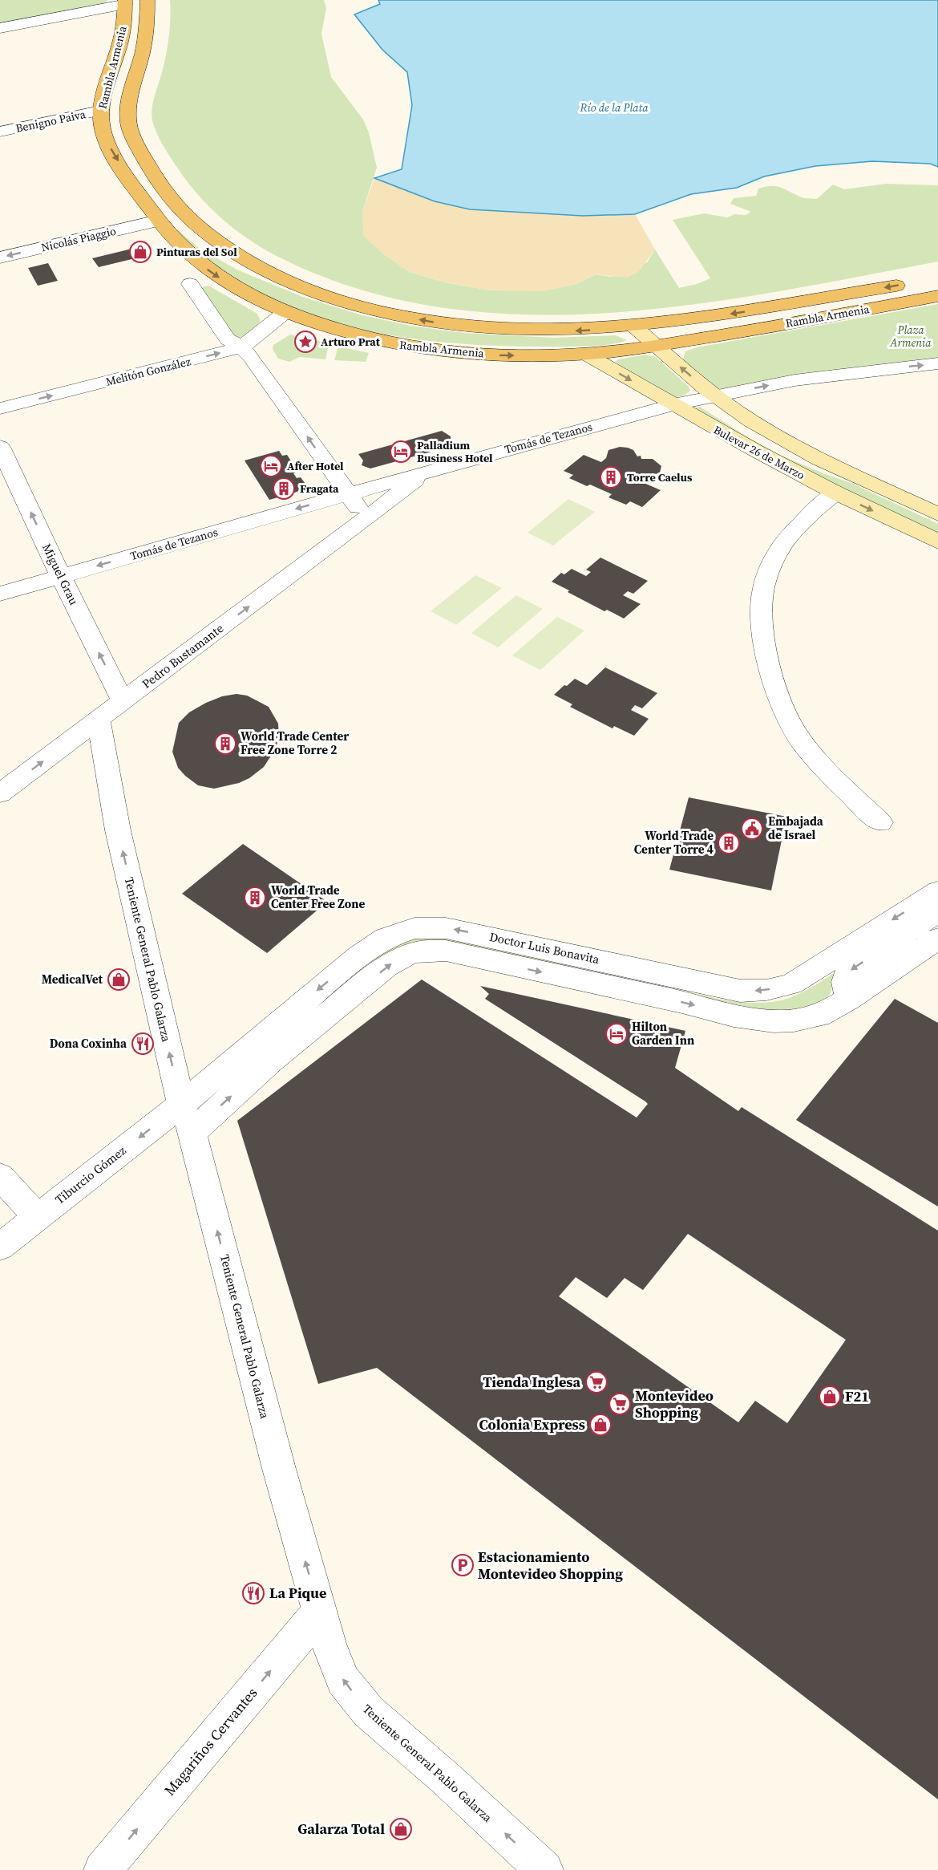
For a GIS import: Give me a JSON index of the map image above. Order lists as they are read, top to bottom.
{
  "streets": {
    "main road": ["Rambla Armenia"],
    "street": [
      "Benigno Paiva",
      "Nicolás Piaggio",
      "Melitón González",
      "Tomás de Tezanos",
      "Bulevar 26 de Marzo",
      "Miguel Grau",
      "Pedro Bustamante",
      "Doctor Luis Bonavita",
      "Teniente General Pablo Galarza",
      "Tiburcio Gómez",
      "Magariños Cervantes"
    ]
  },
  "crossings": [
    ["Rambla Armenia", "Benigno Paiva"],
    ["Rambla Armenia", "Nicolás Piaggio"],
    ["Rambla Armenia", "Melitón González"],
    ["Rambla Armenia", "Bulevar 26 de Marzo"],
    ["Tomás de Tezanos", "Bulevar 26 de Marzo"],
    ["Tomás de Tezanos", "Miguel Grau"],
    ["Tomás de Tezanos", "Pedro Bustamante"],
    ["Miguel Grau", "Pedro Bustamante"],
    ["Pedro Bustamante", "Teniente General Pablo Galarza"],
    ["Doctor Luis Bonavita", "Teniente General Pablo Galarza"],
    ["Doctor Luis Bonavita", "Tiburcio Gómez"],
    ["Teniente General Pablo Galarza", "Tiburcio Gómez"],
    ["Teniente General Pablo Galarza", "Magariños Cervantes"]
  ],
  "one_way": [
    "Melitón González",
    "Miguel Grau",
    "Pedro Bustamante",
    "Teniente General Pablo Galarza",
    "Tiburcio Gómez",
    "Magariños Cervantes"
  ],
  "water": ["Río de la Plata"],
  "parks": ["Plaza Armenia"],
  "places": {
    "shop": [
      "Pinturas del Sol",
      "MedicalVet",
      "F21",
      "Colonia Express",
      "Galarza Total"
    ],
    "place": ["Arturo Prat"],
    "hotel": ["Palladium Business Hotel", "After Hotel", "Hilton Garden Inn"],
    "building": [
      "Torre Caelus",
      "Fragata",
      "World Trade Center Free Zone Torre 2",
      "World Trade Center Torre 4",
      "World Trade Center Free Zone"
    ],
    "public building": ["Embajada de Israel"],
    "restaurant": ["Dona Coxinha", "La Pique"],
    "supermarket": ["Tienda Inglesa", "Montevideo Shopping"],
    "parking": ["Estacionamiento Montevideo Shopping"]
  }
}
